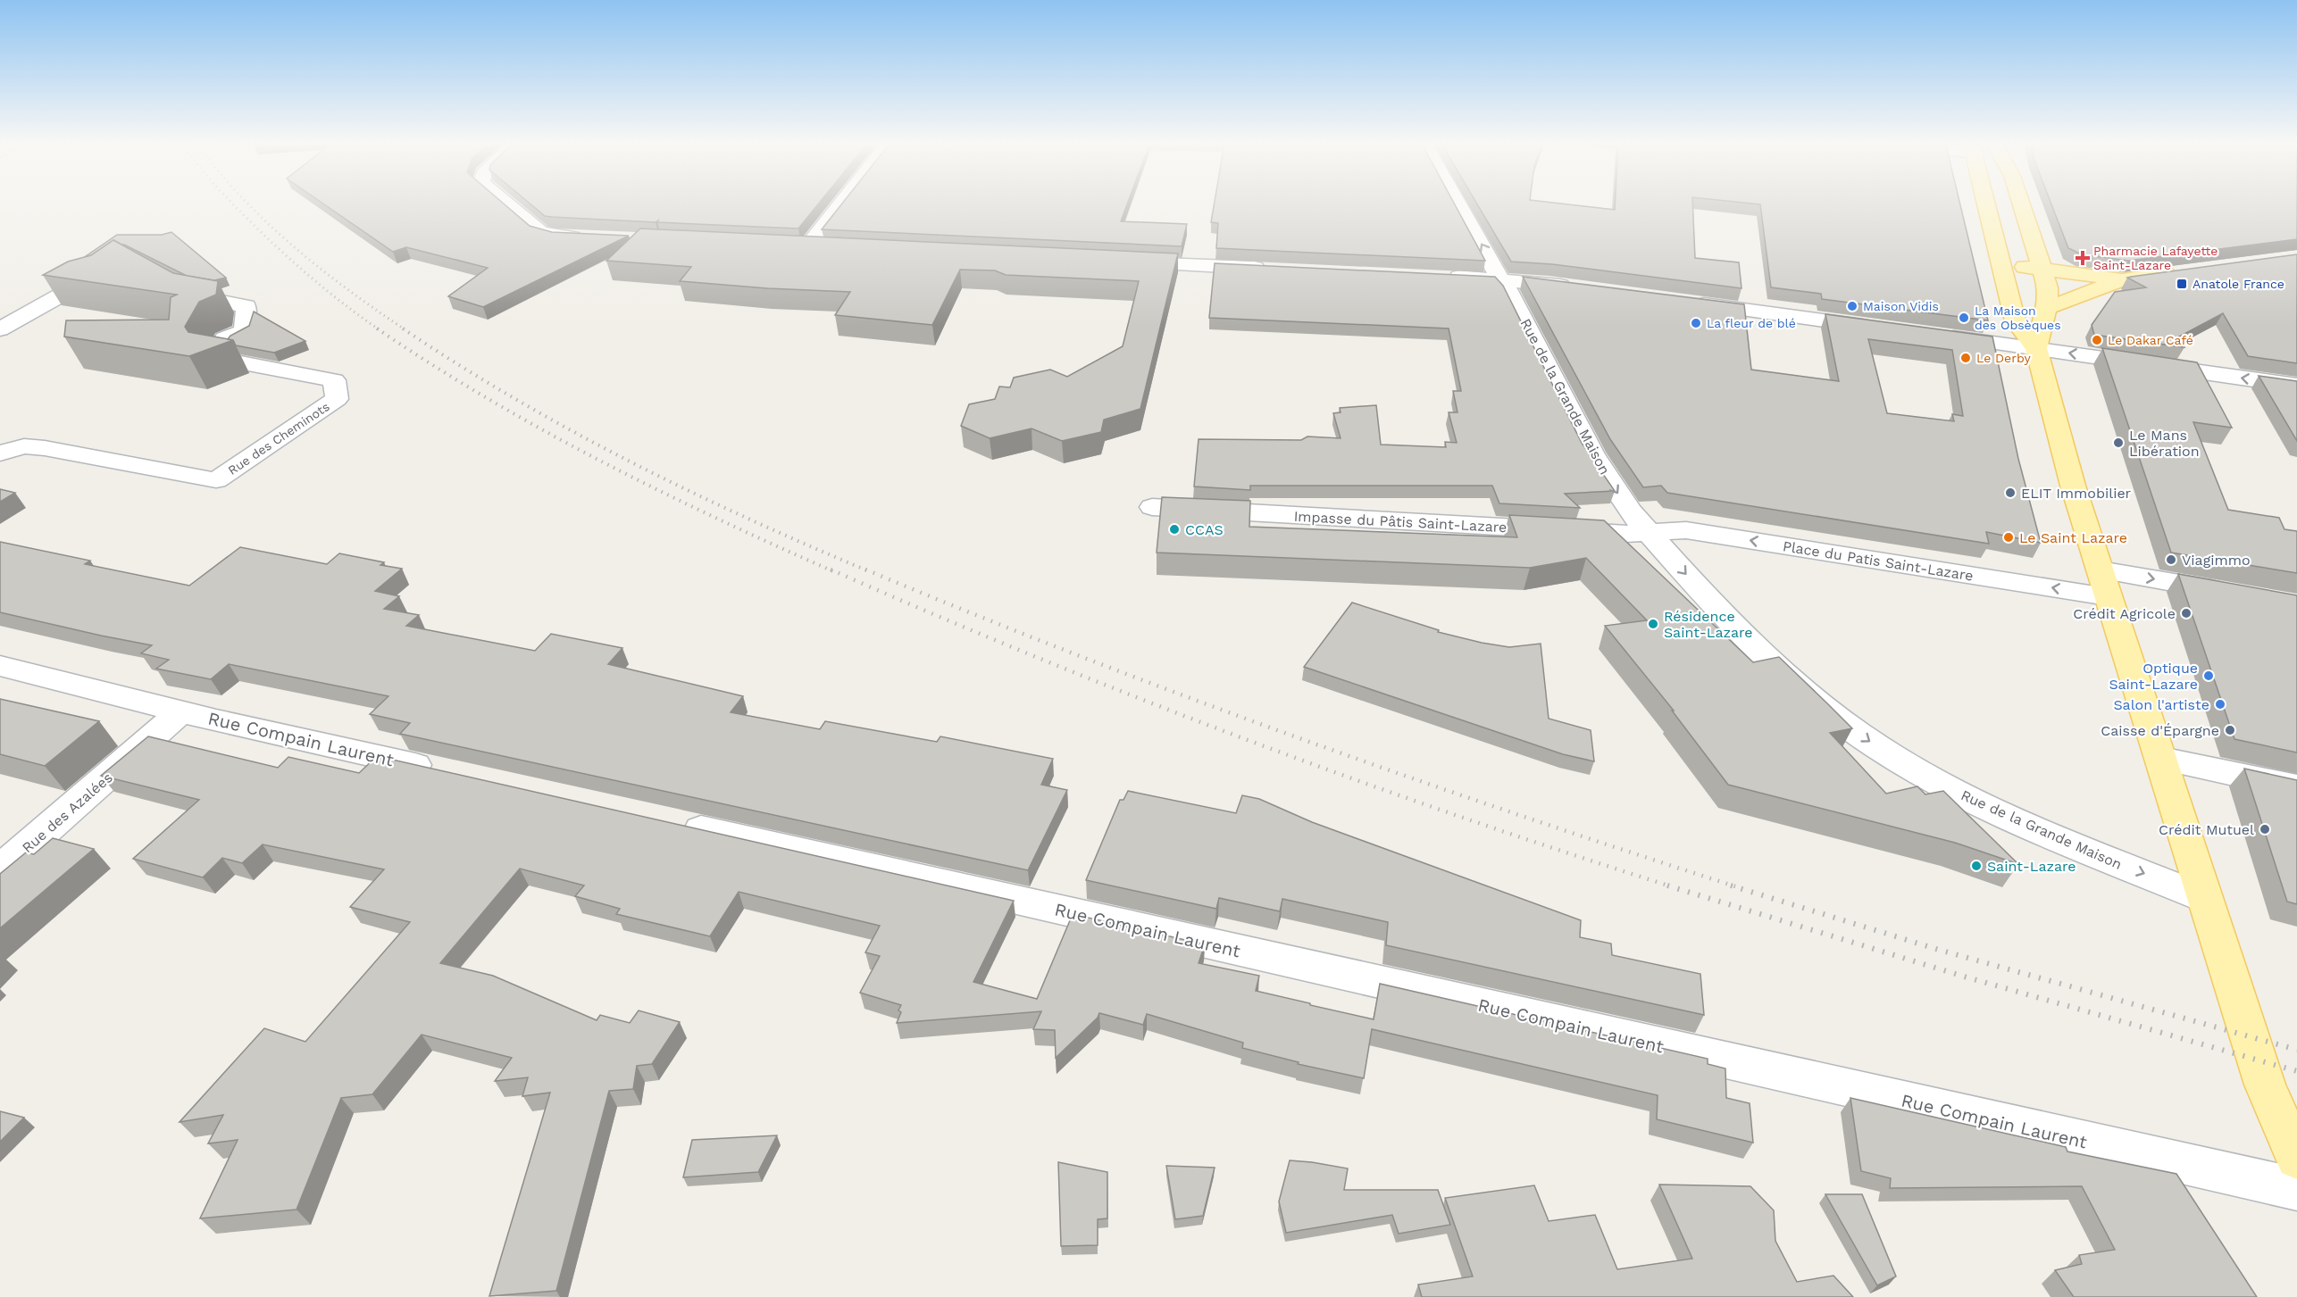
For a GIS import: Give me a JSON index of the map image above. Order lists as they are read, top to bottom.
{
  "streets": {
    "street": [
      "Rue de la Grande Maison",
      "Rue des Cheminots",
      "Impasse du Pâtis Saint-Lazare",
      "Place du Patis Saint-Lazare",
      "Rue Compain Laurent",
      "Rue des Azalées"
    ]
  },
  "crossings": [
    ["Rue de la Grande Maison", "Impasse du Pâtis Saint-Lazare"],
    ["Rue de la Grande Maison", "Place du Patis Saint-Lazare"],
    ["Impasse du Pâtis Saint-Lazare", "Place du Patis Saint-Lazare"],
    ["Rue Compain Laurent", "Rue des Azalées"]
  ],
  "one_way": ["Rue de la Grande Maison"],
  "places": {
    "health": ["Pharmacie Lafayette Saint-Lazare"],
    "transit": ["Anatole France"],
    "other": [
      "Maison Vidis",
      "La Maison des Obsèques",
      "La fleur de blé",
      "Le Dakar Café",
      "Le Derby",
      "Le Mans Libération",
      "ELIT Immobilier",
      "CCAS",
      "Le Saint Lazare",
      "Viagimmo",
      "Crédit Agricole",
      "Résidence Saint-Lazare",
      "Optique Saint-Lazare",
      "Salon l'artiste",
      "Caisse d'Épargne",
      "Crédit Mutuel",
      "Saint-Lazare"
    ]
  }
}
